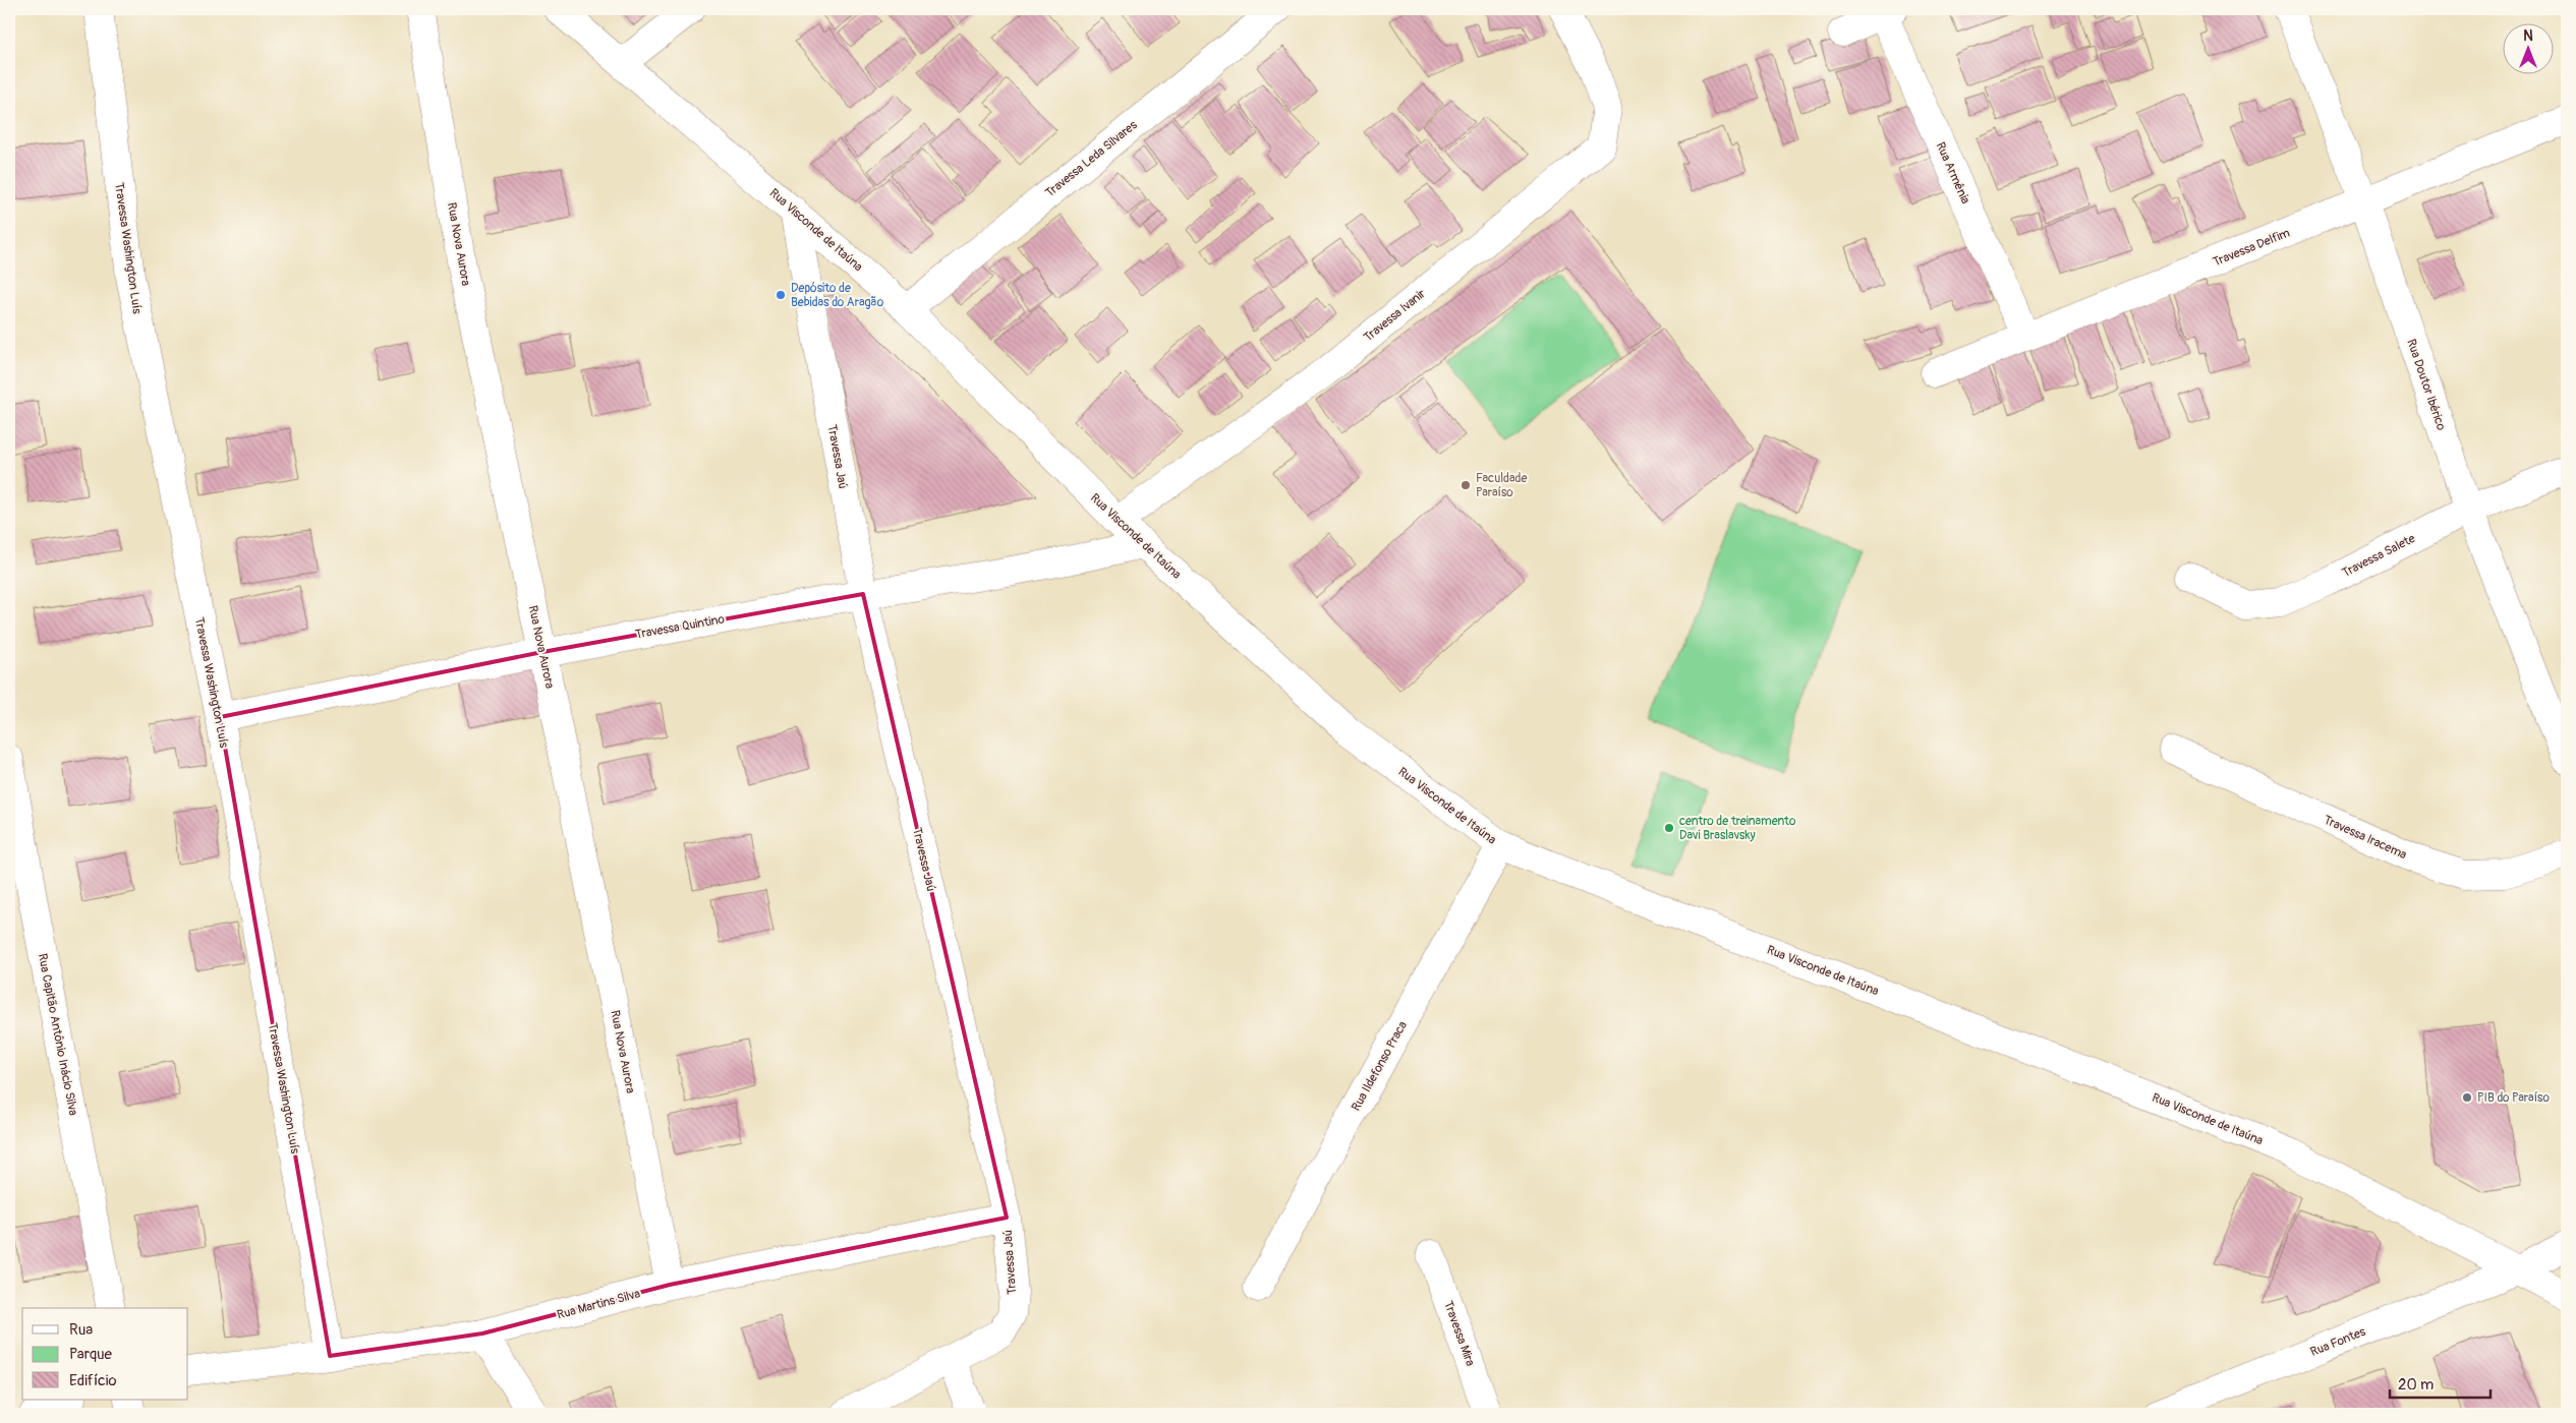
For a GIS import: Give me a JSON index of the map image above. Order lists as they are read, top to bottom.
{
  "streets": {
    "street": [
      "Travessa Leda Silvares",
      "Rua Armênia",
      "Rua Visconde de Itaúna",
      "Rua Nova Aurora",
      "Travessa Delfim",
      "Travessa Washington Luís",
      "Travessa Ivanir",
      "Rua Doutor Ibérico",
      "Travessa Jaú",
      "Travessa Salete",
      "Travessa Quintino",
      "Travessa Iracema",
      "Rua Capitão Antônio Inácio Silva",
      "Rua Ildefonso Praca",
      "Rua Martins Silva",
      "Travessa Mira",
      "Rua Fontes"
    ]
  },
  "crossings": [
    ["Travessa Leda Silvares", "Rua Visconde de Itaúna"],
    ["Rua Armênia", "Travessa Delfim"],
    ["Rua Visconde de Itaúna", "Travessa Ivanir"],
    ["Rua Visconde de Itaúna", "Travessa Jaú"],
    ["Rua Visconde de Itaúna", "Travessa Quintino"],
    ["Rua Visconde de Itaúna", "Rua Ildefonso Praca"],
    ["Rua Visconde de Itaúna", "Rua Fontes"],
    ["Rua Nova Aurora", "Travessa Quintino"],
    ["Rua Nova Aurora", "Rua Martins Silva"],
    ["Travessa Delfim", "Rua Doutor Ibérico"],
    ["Travessa Washington Luís", "Travessa Quintino"],
    ["Travessa Washington Luís", "Rua Martins Silva"],
    ["Rua Doutor Ibérico", "Travessa Salete"],
    ["Travessa Jaú", "Travessa Quintino"],
    ["Travessa Jaú", "Rua Martins Silva"]
  ],
  "places": [
    "Depósito de Bebidas do Aragão",
    "Faculdade Paraíso",
    "centro de treinamento Davi Braslavsky",
    "PIB do Paraíso"
  ],
  "legend": ["Rua", "Parque", "Edifício"],
  "scale_bar": "20 m",
  "north": "top"
}
